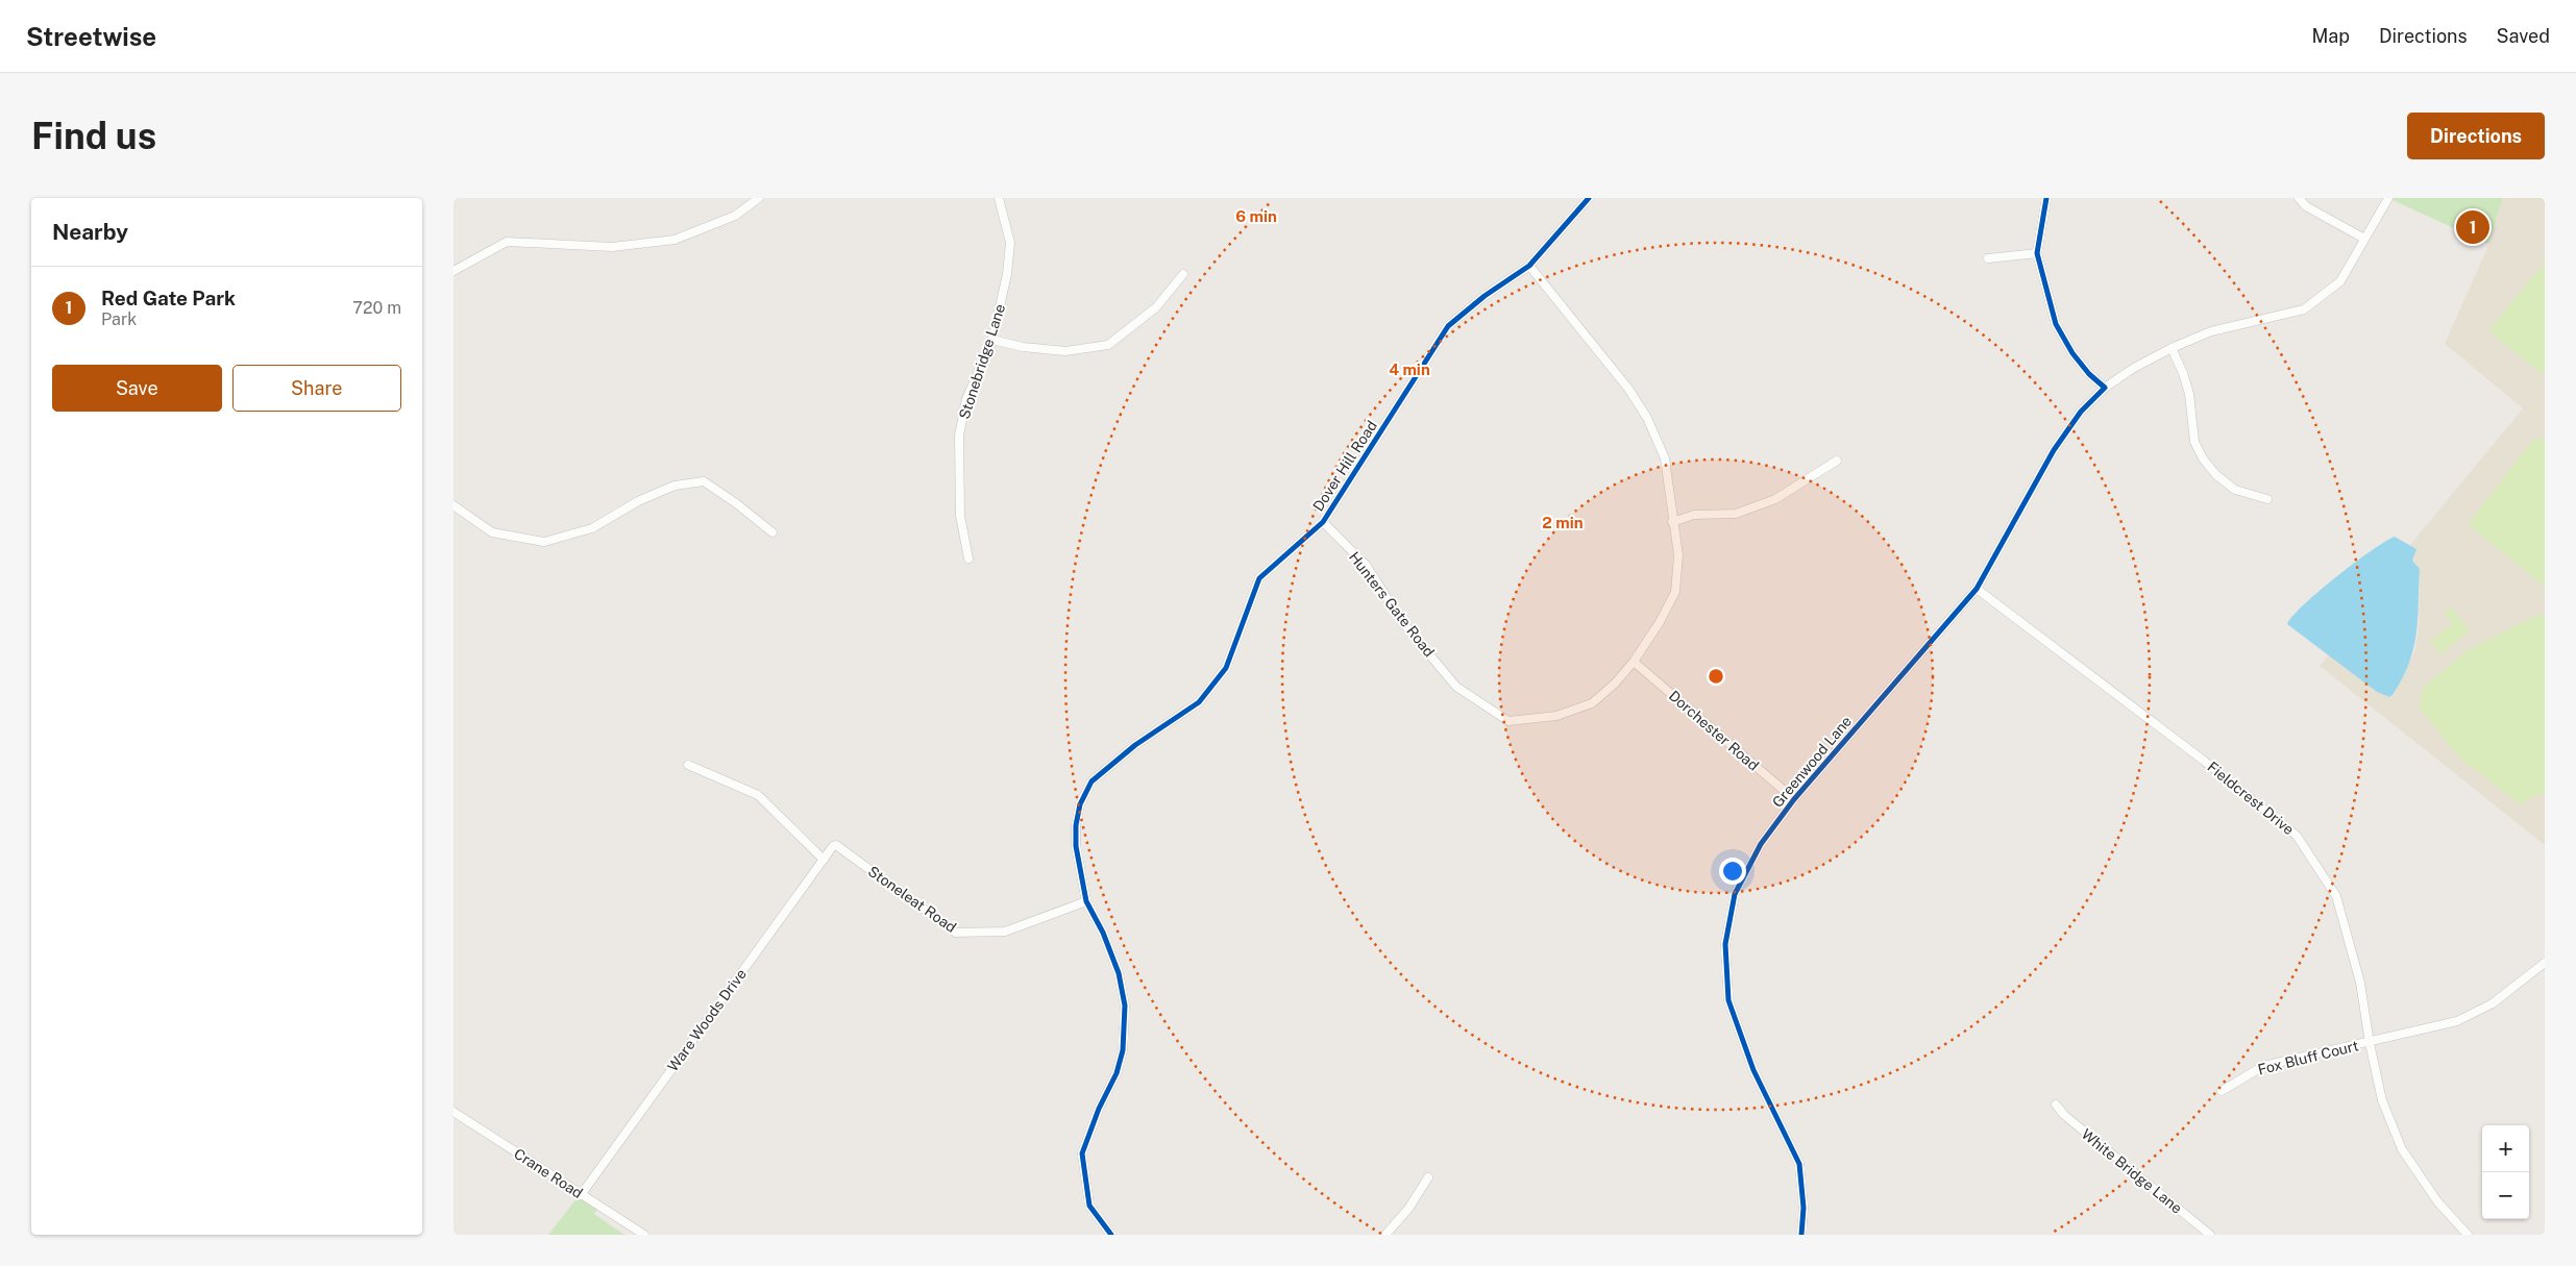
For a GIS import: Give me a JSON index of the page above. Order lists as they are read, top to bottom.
{
  "streets": {
    "street": [
      "Stonebridge Lane",
      "Dover Hill Road",
      "Hunters Gate Road",
      "Dorchester Road",
      "Greenwood Lane",
      "Fieldcrest Drive",
      "Stoneleat Road",
      "Ware Woods Drive",
      "Fox Bluff Court",
      "White Bridge Lane",
      "Crane Road"
    ]
  },
  "crossings": [
    ["Dover Hill Road", "Hunters Gate Road"],
    ["Dover Hill Road", "Stoneleat Road"],
    ["Hunters Gate Road", "Dorchester Road"],
    ["Dorchester Road", "Greenwood Lane"],
    ["Greenwood Lane", "Fieldcrest Drive"],
    ["Fieldcrest Drive", "Fox Bluff Court"],
    ["Stoneleat Road", "Ware Woods Drive"],
    ["Ware Woods Drive", "Crane Road"]
  ],
  "page": {
    "header": "Streetwise",
    "nav": ["Map", "Directions", "Saved"],
    "buttons": [
      "Directions",
      ["Save", "Share"]
    ],
    "title": "Find us",
    "heading": "Nearby",
    "pins": "1",
    "list": [
      {
        "mark": "1",
        "name": "Red Gate Park",
        "note": "Park",
        "value": "720 m"
      }
    ],
    "map_buttons": ["+", "−"]
  },
  "rings": ["6 min", "4 min", "2 min"]
}
